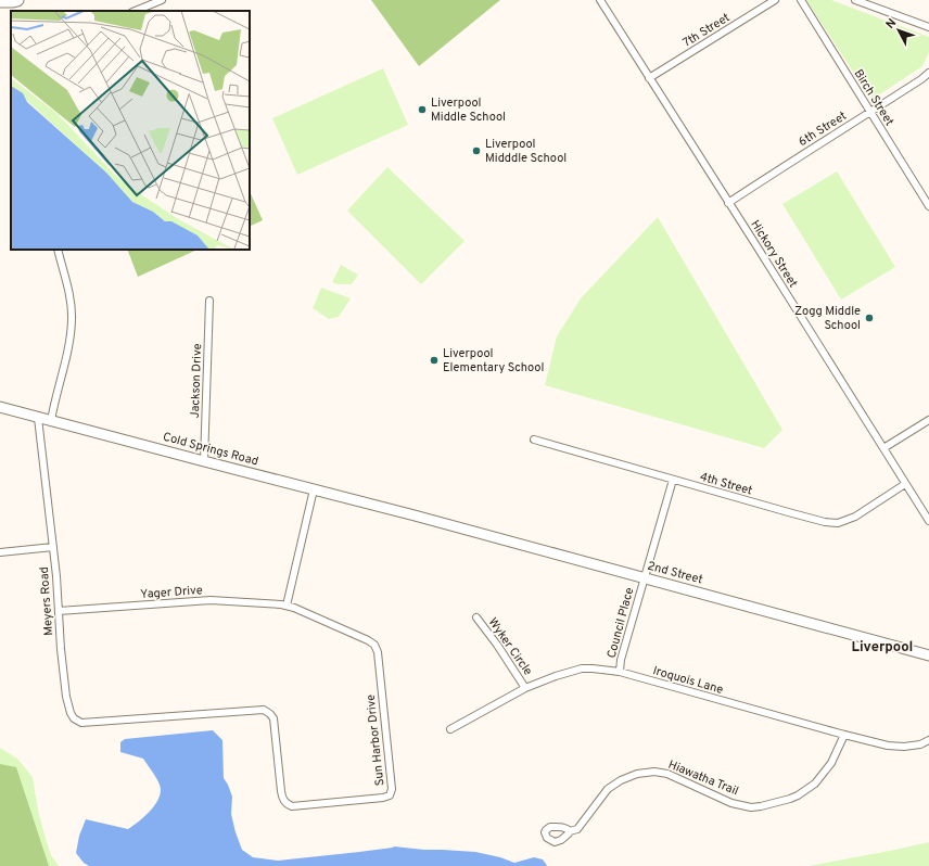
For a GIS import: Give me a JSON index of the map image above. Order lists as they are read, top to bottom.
{
  "streets": {
    "main road": ["Cold Springs Road", "2nd Street"],
    "street": [
      "7th Street",
      "Birch Street",
      "6th Street",
      "Hickory Street",
      "Jackson Drive",
      "4th Street",
      "Yager Drive",
      "Meyers Road",
      "Council Place",
      "Wyker Circle",
      "Iroquois Lane",
      "Sun Harbor Drive",
      "Hiawatha Trail"
    ]
  },
  "crossings": [
    ["7th Street", "Hickory Street"],
    ["Birch Street", "6th Street"],
    ["6th Street", "Hickory Street"],
    ["Hickory Street", "4th Street"],
    ["Jackson Drive", "Cold Springs Road"],
    ["Cold Springs Road", "2nd Street"],
    ["Cold Springs Road", "Meyers Road"],
    ["4th Street", "Council Place"],
    ["2nd Street", "Council Place"],
    ["Yager Drive", "Meyers Road"],
    ["Yager Drive", "Sun Harbor Drive"],
    ["Meyers Road", "Sun Harbor Drive"],
    ["Council Place", "Iroquois Lane"],
    ["Wyker Circle", "Iroquois Lane"],
    ["Iroquois Lane", "Hiawatha Trail"]
  ],
  "districts": ["Liverpool"],
  "places": [
    "Liverpool Middle School",
    "Liverpool Midddle School",
    "Zogg Middle School",
    "Liverpool Elementary School"
  ],
  "north": "top left"
}
